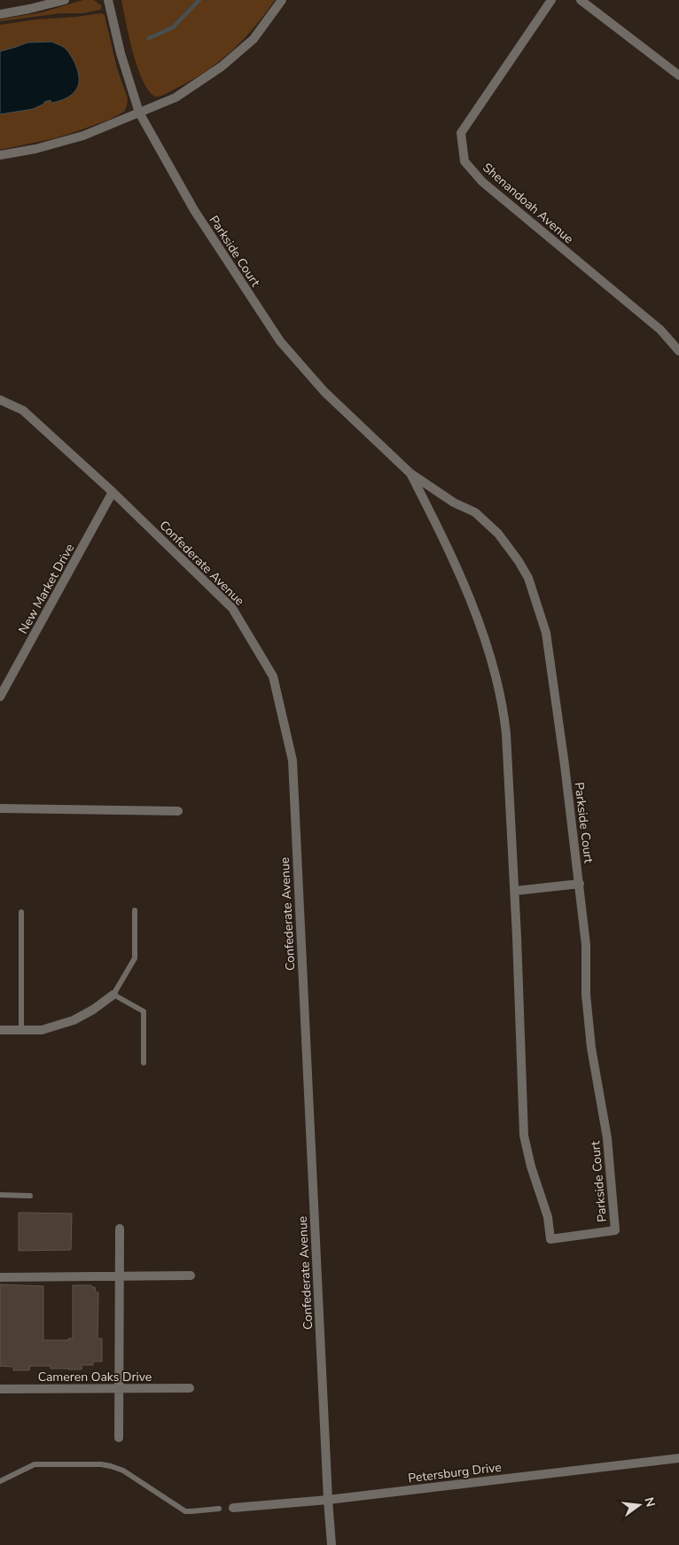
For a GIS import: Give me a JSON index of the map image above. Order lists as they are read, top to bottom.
{
  "streets": {
    "street": [
      "Shenandoah Avenue",
      "Parkside Court",
      "Confederate Avenue",
      "New Market Drive",
      "Cameren Oaks Drive",
      "Petersburg Drive"
    ]
  },
  "crossings": [
    ["Confederate Avenue", "New Market Drive"],
    ["Confederate Avenue", "Petersburg Drive"]
  ],
  "north": "right"
}
